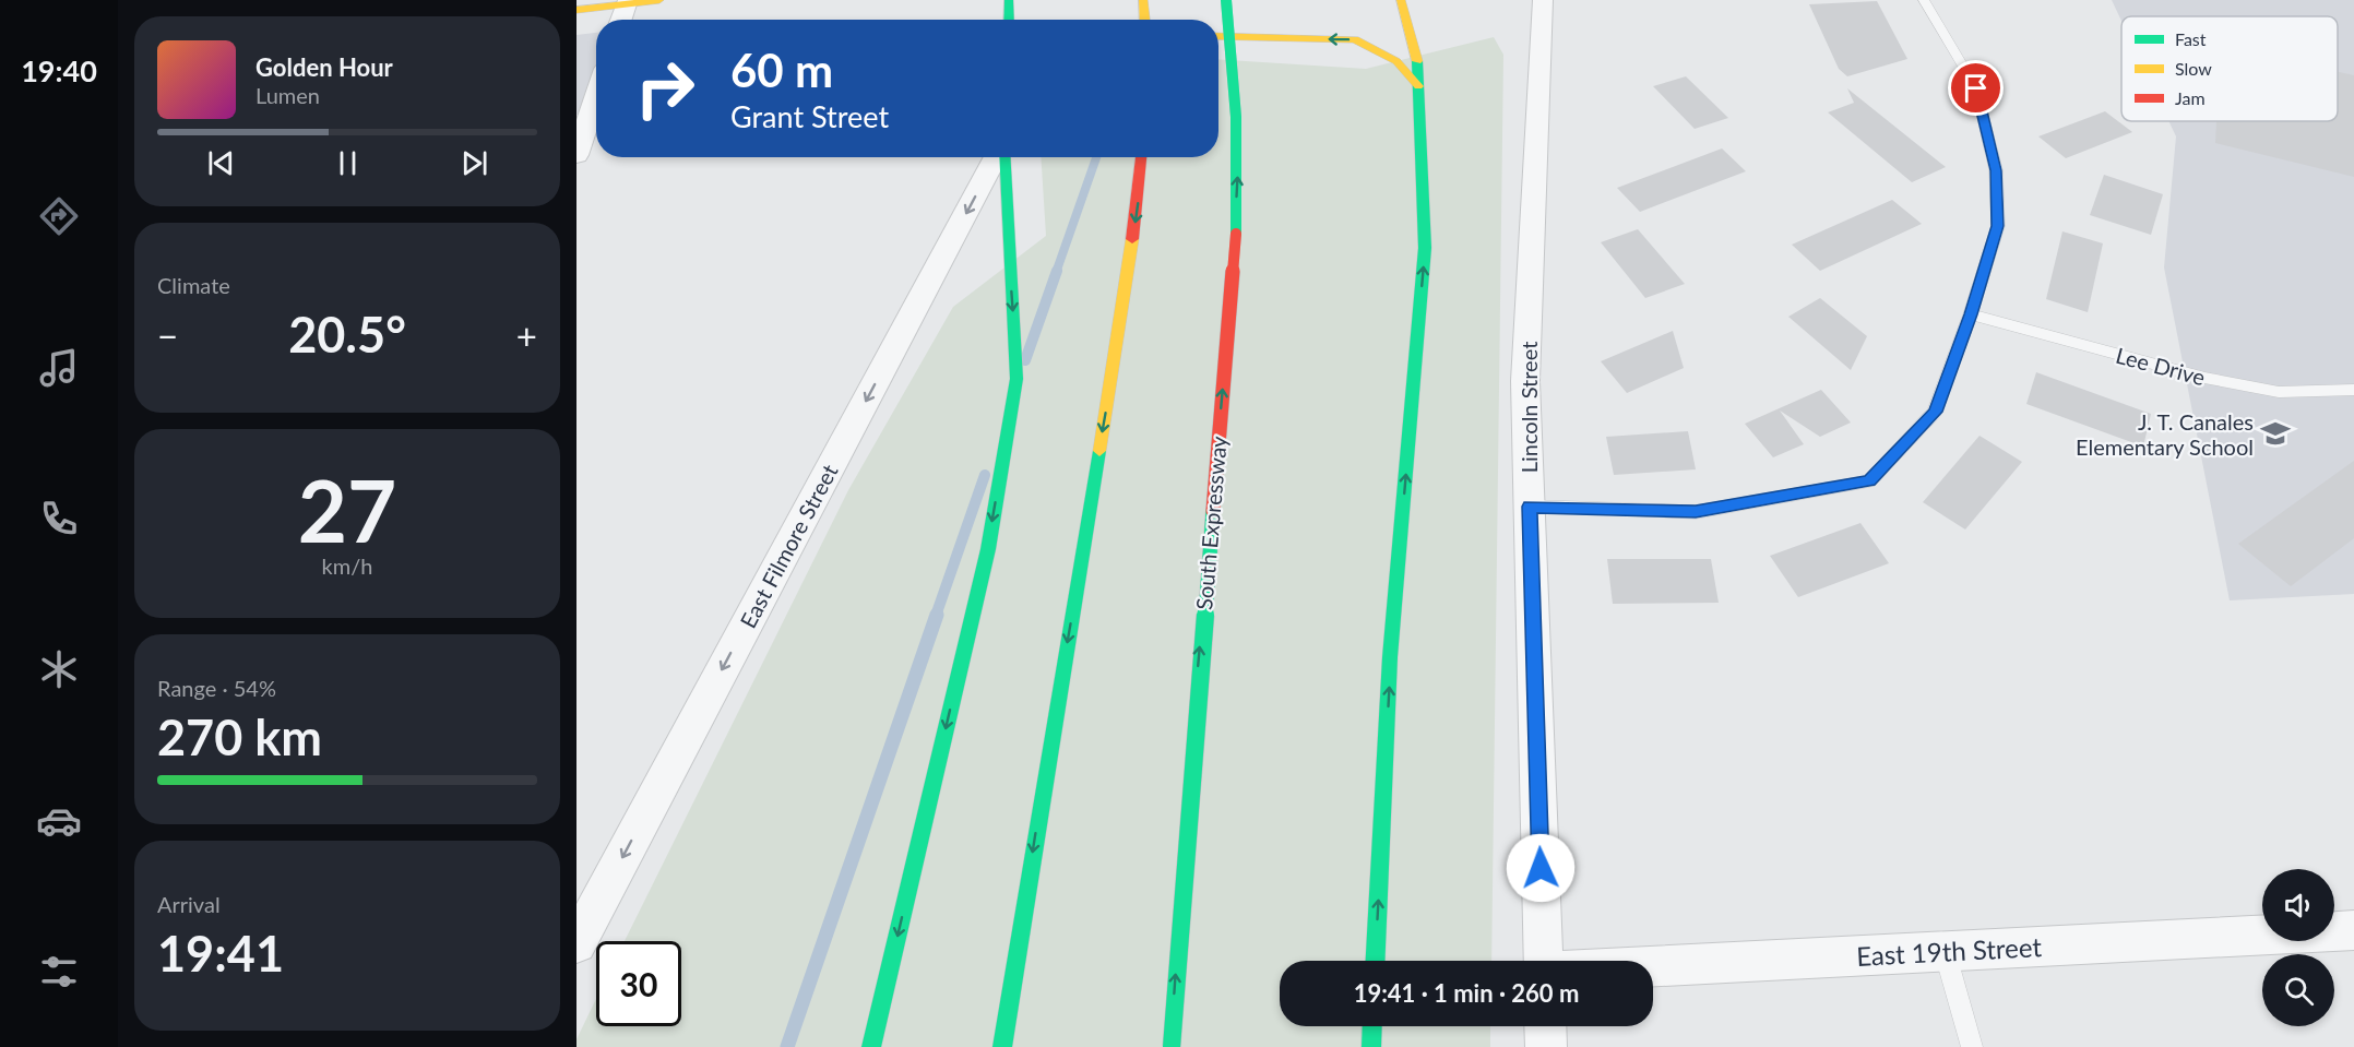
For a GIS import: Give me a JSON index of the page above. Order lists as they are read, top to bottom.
{
  "streets": {
    "main road": ["South Expressway"],
    "street": ["Lincoln Street", "East Filmore Street", "East 19th Street"],
    "lane": ["Lee Drive"]
  },
  "one_way": ["East Filmore Street"],
  "places": {
    "school or university": ["J. T. Canales Elementary School"]
  },
  "legend": ["Fast", "Slow", "Jam"],
  "page": {
    "tabs": "19:40",
    "turn": ["60 m", "Grant Street"],
    "song": ["Golden Hour", "Lumen"],
    "tile": [
      "Climate",
      ["27", "km/h"],
      ["Range · 54%", "270 km"],
      ["Arrival", "19:41"]
    ],
    "heat": ["−", "20.5°", "+"],
    "limit": "30",
    "trip": "19:41 · 1 min · 260 m"
  }
}
